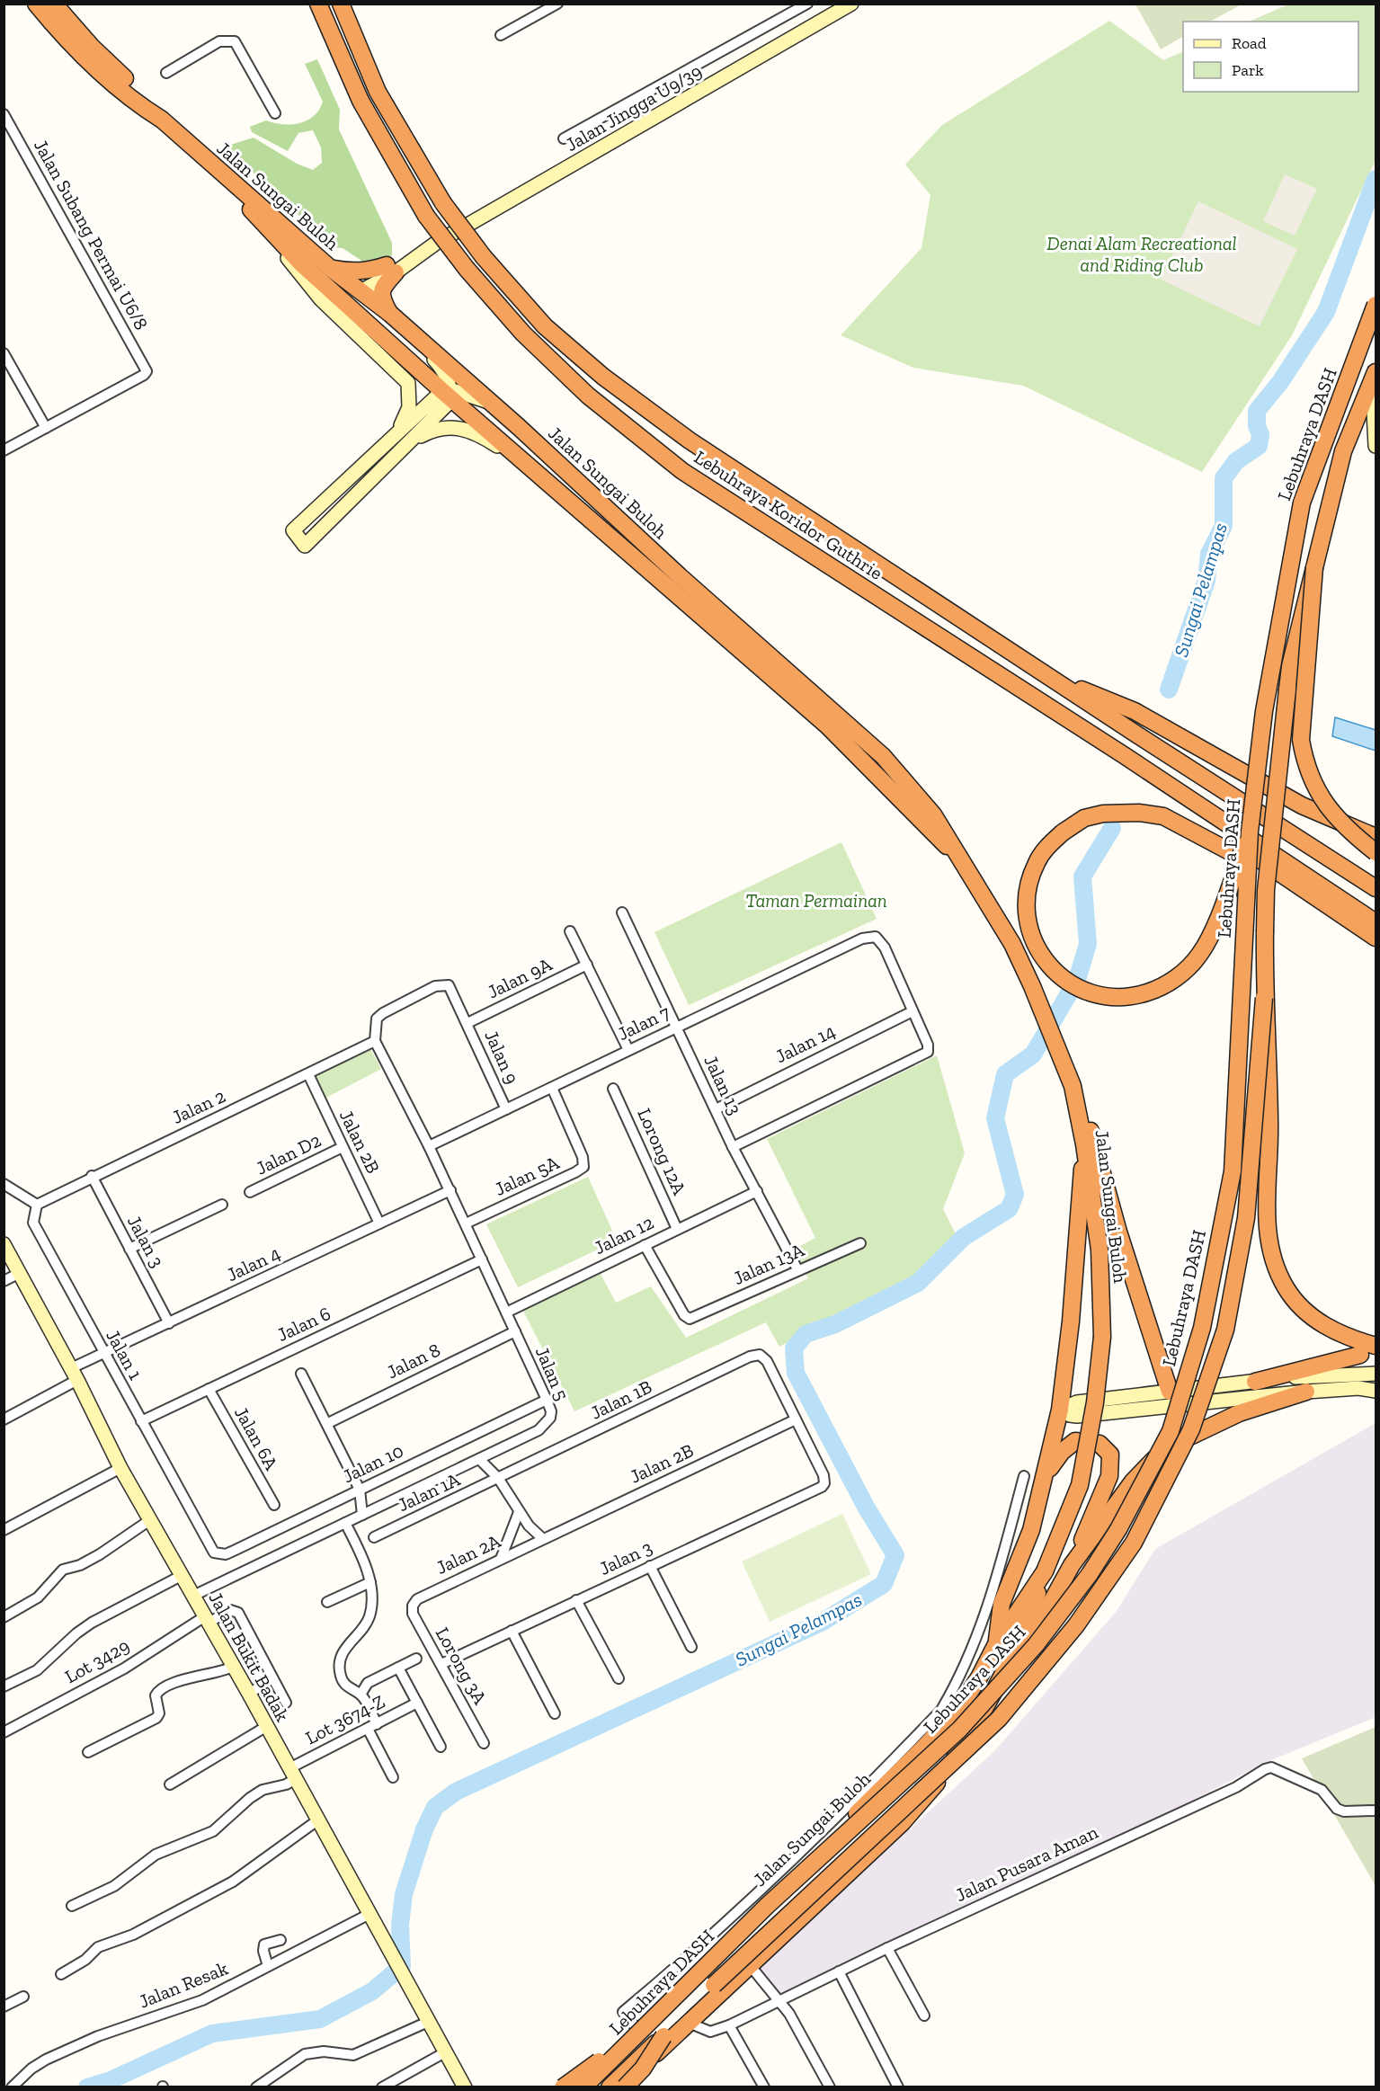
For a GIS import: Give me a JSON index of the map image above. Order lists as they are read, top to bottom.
{
  "streets": {
    "highway": ["Jalan Sungai Buloh", "Lebuhraya DASH", "Lebuhraya Koridor Guthrie"],
    "street": [
      "Jalan Jingga U9/39",
      "Jalan Subang Permai U6/8",
      "Jalan 9A",
      "Jalan 7",
      "Jalan 14",
      "Jalan 9",
      "Jalan 13",
      "Jalan 2",
      "Jalan 2B",
      "Lorong 12A",
      "Jalan D2",
      "Jalan 5A",
      "Jalan 12",
      "Jalan 3",
      "Jalan 4",
      "Jalan 13A",
      "Jalan 6",
      "Jalan 1",
      "Jalan 8",
      "Jalan 5",
      "Jalan 1B",
      "Jalan 6A",
      "Jalan 10",
      "Jalan 1A",
      "Jalan 2A",
      "Jalan Bukit Badak",
      "Lot 3429",
      "Lorong 3A",
      "Lot 3674-Z",
      "Jalan Pusara Aman",
      "Jalan Resak"
    ]
  },
  "crossings": [
    ["Jalan Jingga U9/39", "Jalan Sungai Buloh"],
    ["Jalan Sungai Buloh", "Lebuhraya DASH"],
    ["Jalan Sungai Buloh", "Jalan Pusara Aman"],
    ["Jalan 9A", "Jalan 9"],
    ["Jalan 7", "Jalan 14"],
    ["Jalan 7", "Jalan 9"],
    ["Jalan 7", "Jalan 13"],
    ["Jalan 7", "Jalan 5A"],
    ["Jalan 7", "Jalan 5"],
    ["Jalan 14", "Jalan 13"],
    ["Jalan 9", "Jalan 2"],
    ["Jalan 9", "Jalan 5"],
    ["Jalan 13", "Jalan 12"],
    ["Jalan 13", "Jalan 13A"],
    ["Jalan 2", "Jalan 2B"],
    ["Jalan 2", "Jalan 3"],
    ["Jalan 2", "Jalan 1"],
    ["Jalan 2", "Jalan 5"],
    ["Jalan 2B", "Jalan D2"],
    ["Jalan 2B", "Jalan 3"],
    ["Jalan 2B", "Jalan 4"],
    ["Jalan 2B", "Jalan 1B"],
    ["Jalan 2B", "Jalan 2A"],
    ["Lorong 12A", "Jalan 12"],
    ["Jalan 5A", "Jalan 5"],
    ["Jalan 12", "Jalan 13A"],
    ["Jalan 12", "Jalan 5"],
    ["Jalan 3", "Jalan 4"],
    ["Jalan 3", "Jalan 1B"],
    ["Jalan 3", "Lorong 3A"],
    ["Jalan 4", "Jalan 1"],
    ["Jalan 4", "Jalan 5"],
    ["Jalan 4", "Jalan Bukit Badak"],
    ["Jalan 6", "Jalan 1"],
    ["Jalan 6", "Jalan 5"],
    ["Jalan 6", "Jalan 6A"],
    ["Jalan 1", "Jalan 10"],
    ["Jalan 8", "Jalan 5"],
    ["Jalan 5", "Jalan 10"],
    ["Jalan 5", "Jalan Bukit Badak"],
    ["Jalan 1B", "Jalan 1A"],
    ["Jalan 2A", "Lorong 3A"],
    ["Jalan Bukit Badak", "Lot 3429"],
    ["Jalan Bukit Badak", "Lot 3674-Z"],
    ["Jalan Bukit Badak", "Jalan Resak"]
  ],
  "water": ["Sungai Pelampas"],
  "parks": ["Denai Alam Recreational and Riding Club", "Taman Permainan"],
  "legend": ["Road", "Park"]
}
